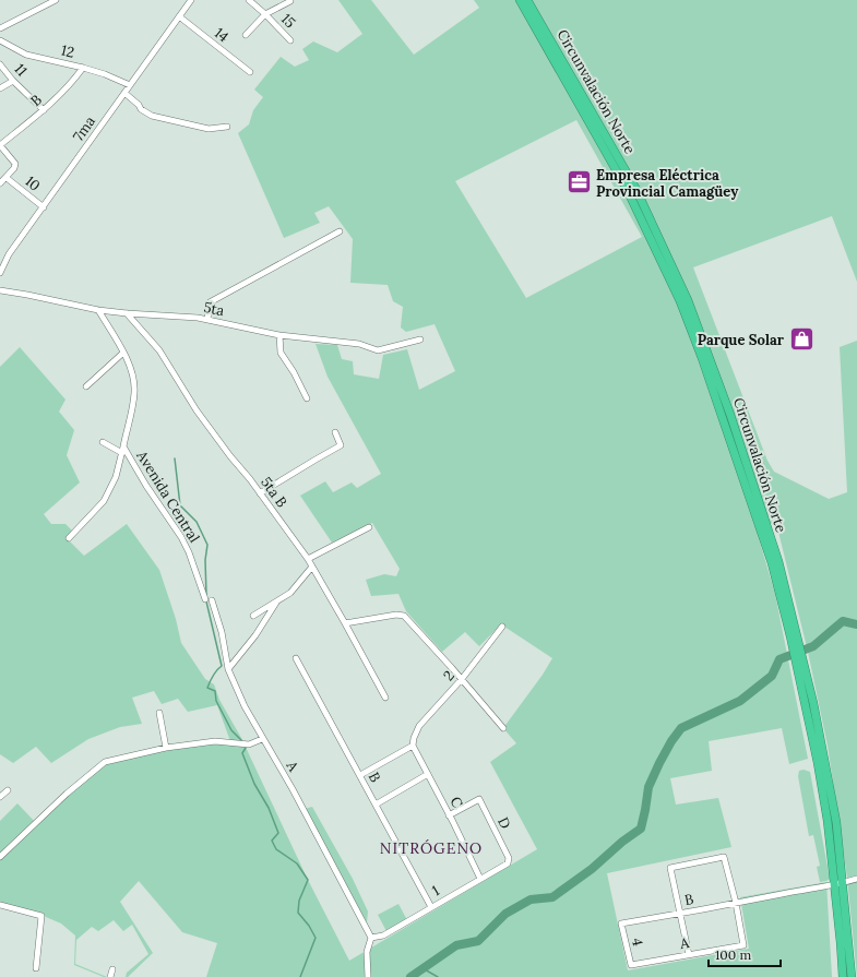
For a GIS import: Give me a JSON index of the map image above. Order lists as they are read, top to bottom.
{
  "streets": {
    "highway": ["Circunvalación Norte"],
    "street": [
      "15",
      "14",
      "12",
      "11",
      "B",
      "7ma",
      "10",
      "5ta",
      "5ta B",
      "Avenida Central",
      "2",
      "A",
      "C",
      "D",
      "1",
      "4"
    ]
  },
  "crossings": [
    ["14", "7ma"],
    ["12", "B"],
    ["12", "7ma"],
    ["11", "B"],
    ["Circunvalación Norte", "B"],
    ["B", "10"],
    ["B", "A"],
    ["B", "1"],
    ["B", "4"],
    ["7ma", "10"],
    ["5ta", "5ta B"],
    ["5ta", "Avenida Central"],
    ["2", "C"],
    ["A", "1"],
    ["A", "4"],
    ["C", "D"],
    ["C", "1"],
    ["D", "1"]
  ],
  "districts": ["NITRÓGENO"],
  "places": {
    "office": ["Empresa Eléctrica Provincial Camagüey"],
    "shop": ["Parque Solar"]
  },
  "scale_bar": "100 m"
}
